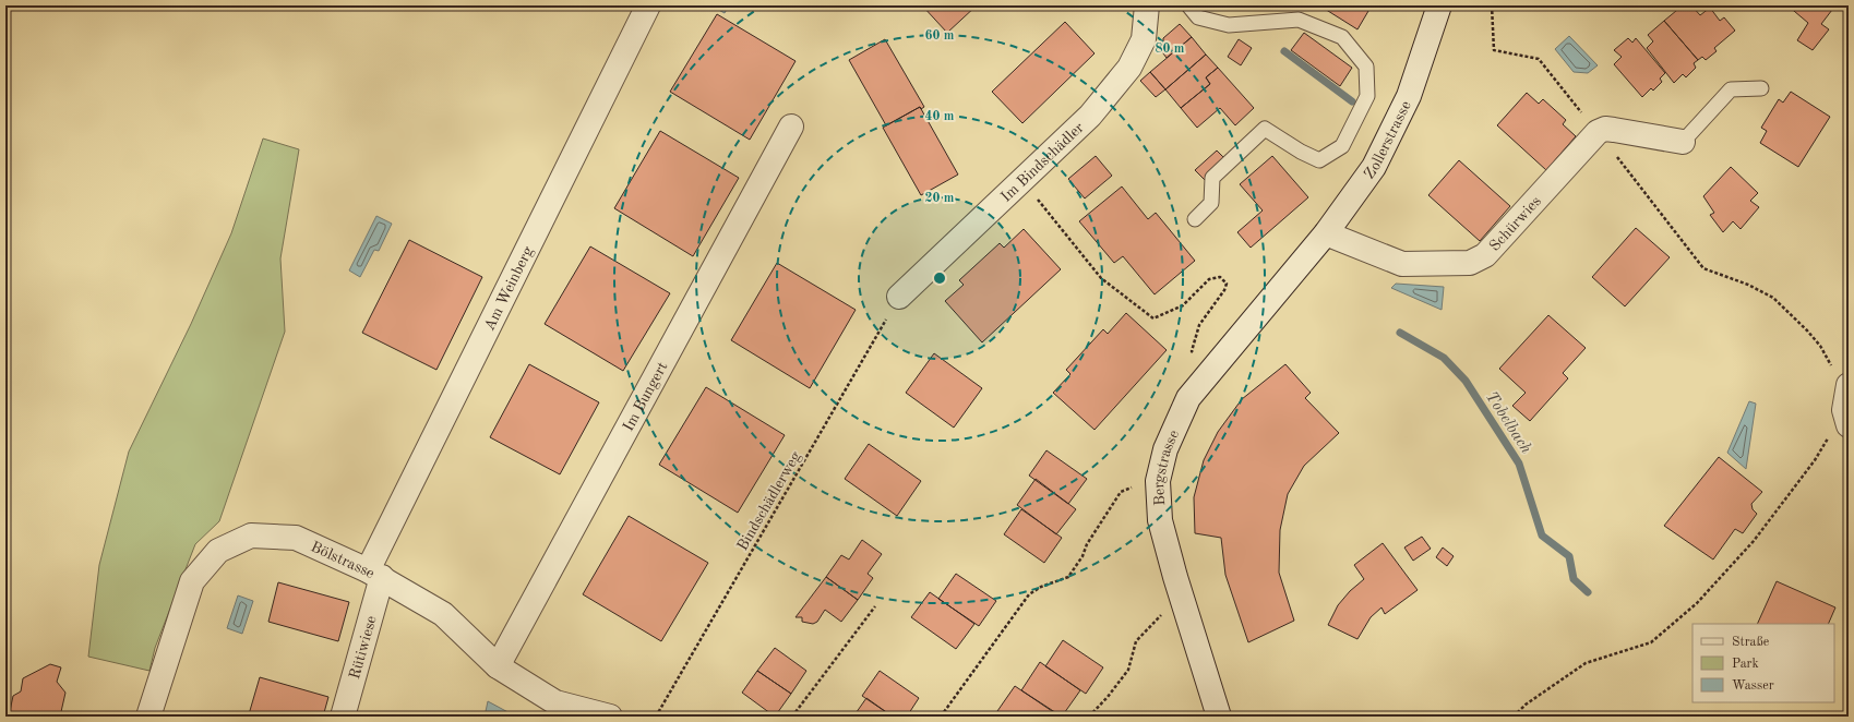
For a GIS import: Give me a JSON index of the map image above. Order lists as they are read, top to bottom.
{
  "streets": {
    "street": [
      "Zollerstrasse",
      "Im Bindschädler",
      "Schürwies",
      "Am Weinberg",
      "Im Bungert",
      "Bergstrasse",
      "Bölstrasse",
      "Rütiwiese"
    ],
    "path": ["Bindschädlerweg"]
  },
  "crossings": [
    ["Zollerstrasse", "Schürwies"],
    ["Zollerstrasse", "Bergstrasse"],
    ["Im Bindschädler", "Bindschädlerweg"],
    ["Am Weinberg", "Bölstrasse"],
    ["Am Weinberg", "Rütiwiese"],
    ["Im Bungert", "Bölstrasse"],
    ["Bölstrasse", "Rütiwiese"]
  ],
  "water": ["Tobelbach"],
  "legend": ["Straße", "Park", "Wasser"],
  "rings": [
    "60 m",
    "80 m",
    "40 m",
    "20 m"
  ]
}
